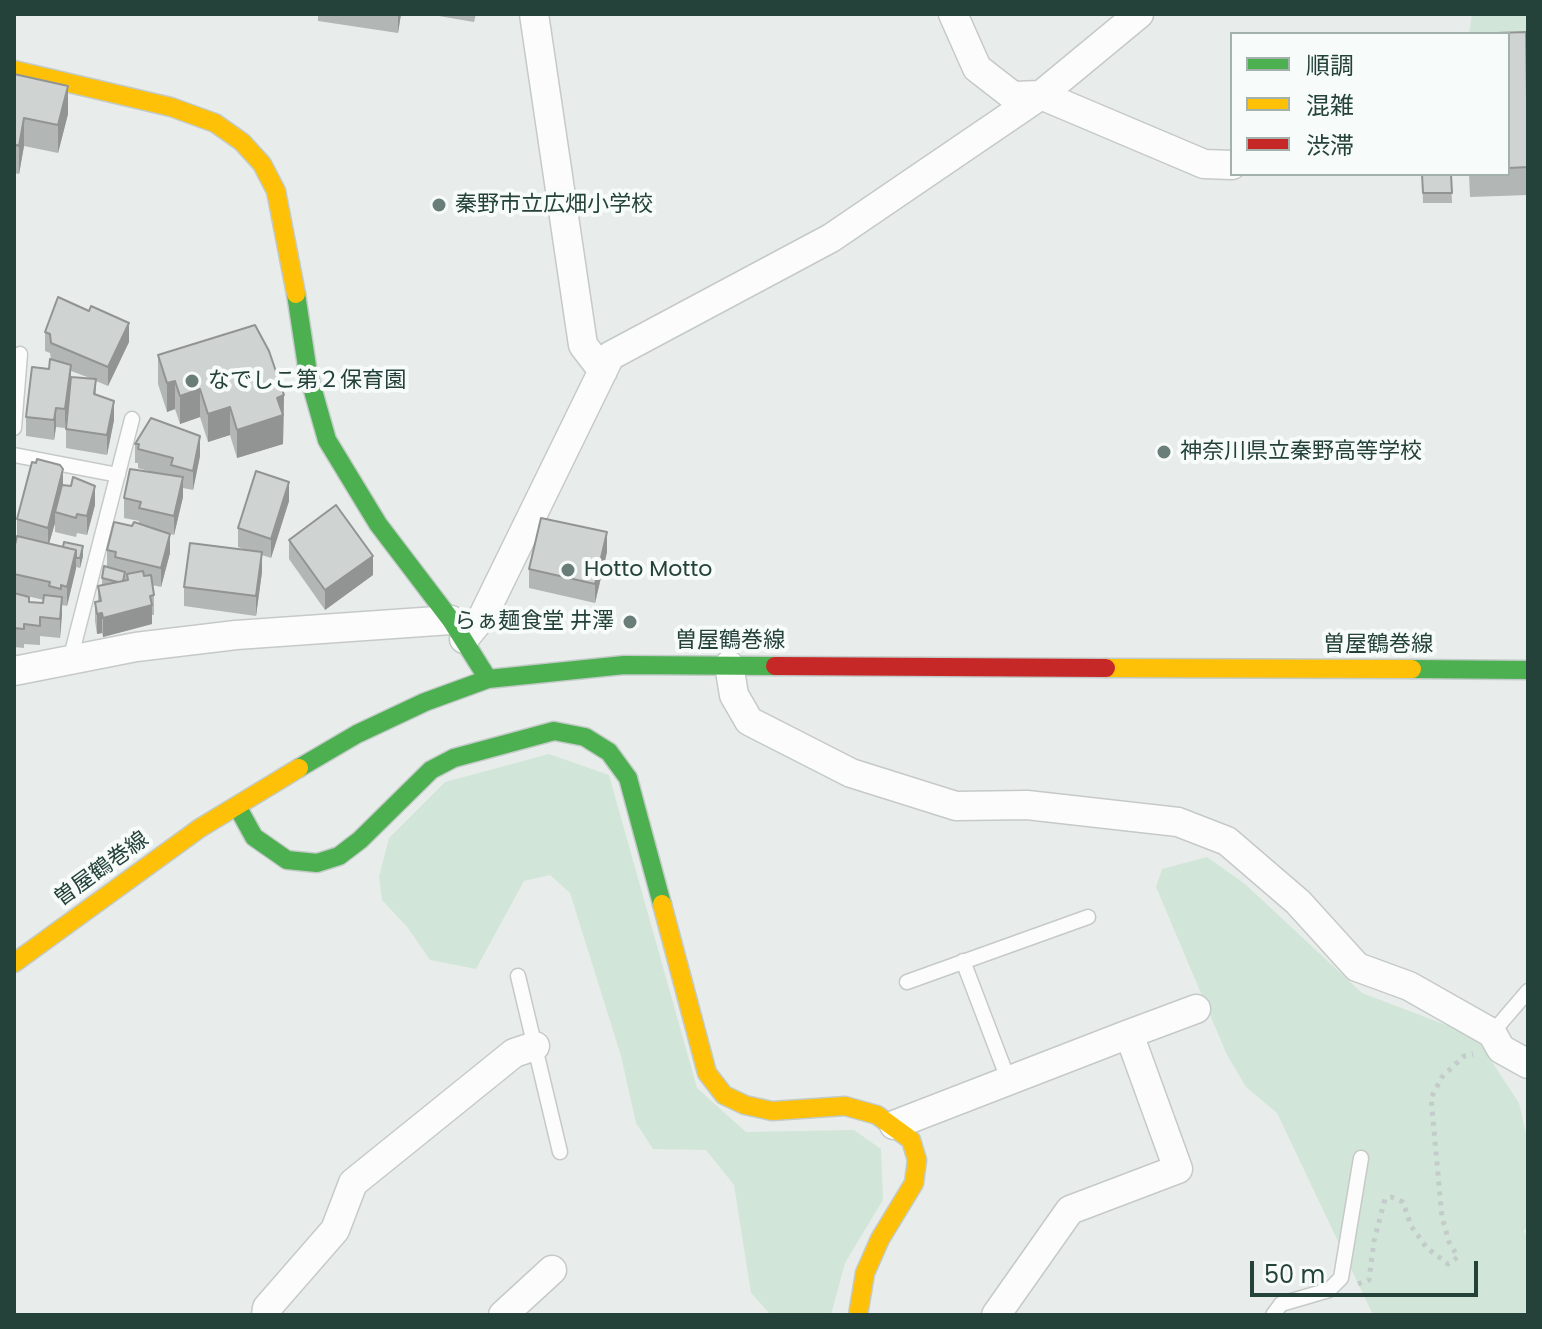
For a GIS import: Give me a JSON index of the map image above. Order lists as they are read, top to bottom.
{
  "streets": {
    "street": ["曽屋鶴巻線"]
  },
  "places": [
    "秦野市立広畑小学校",
    "なでしこ第２保育園",
    "神奈川県立秦野高等学校",
    "Hotto Motto",
    "らぁ麺食堂 井澤"
  ],
  "legend": ["順調", "混雑", "渋滞"],
  "scale_bar": "50 m"
}
